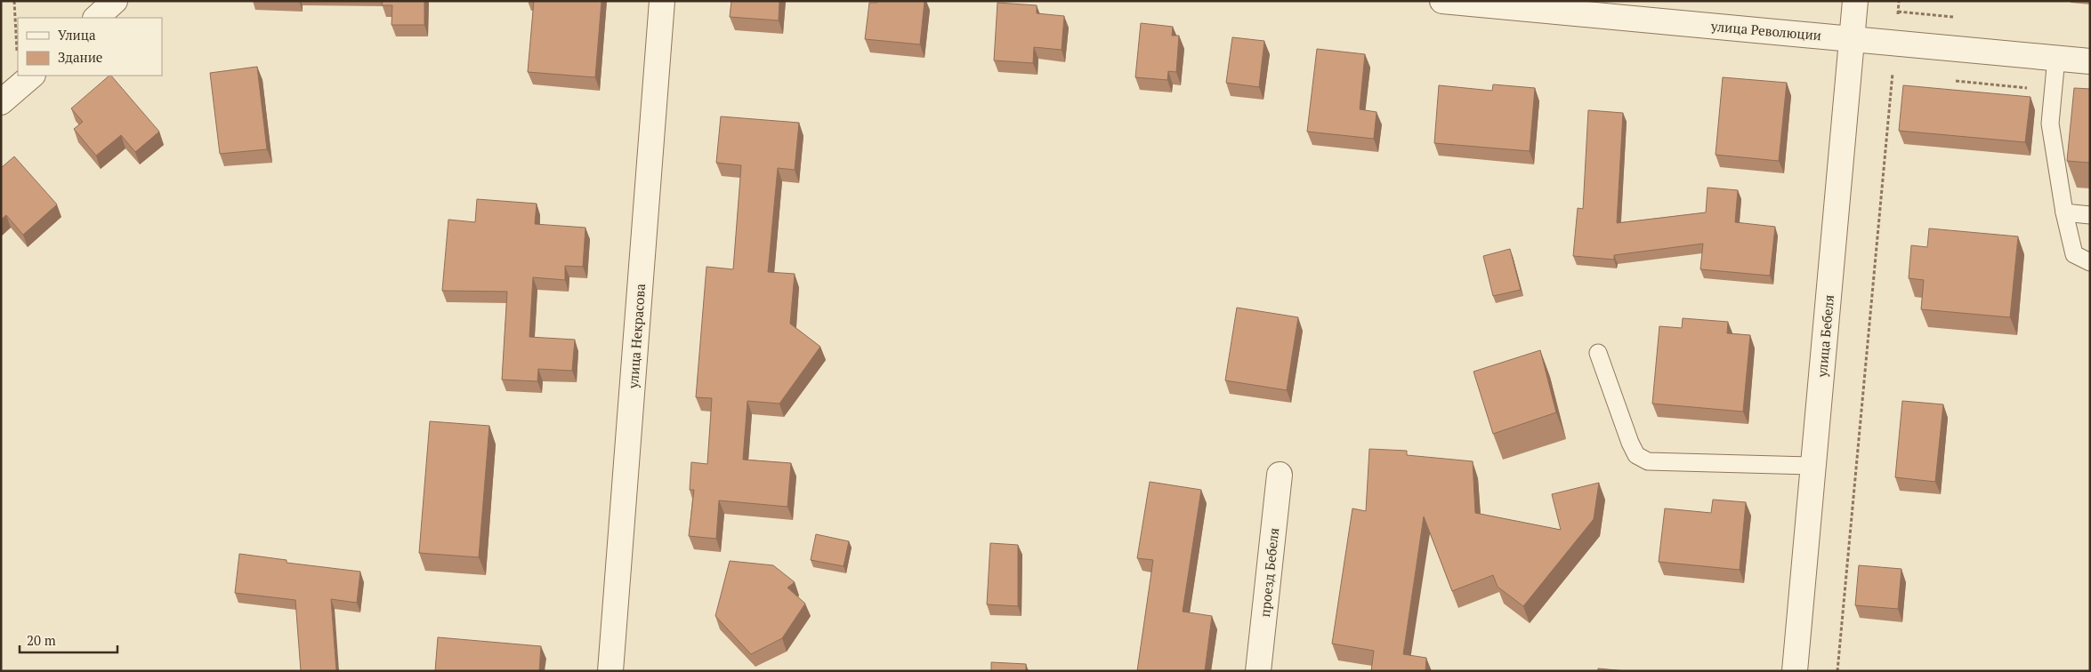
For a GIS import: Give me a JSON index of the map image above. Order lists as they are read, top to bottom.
{
  "streets": {
    "street": [
      "улица Революции",
      "улица Некрасова",
      "улица Бебеля",
      "проезд Бебеля"
    ]
  },
  "crossings": [
    ["улица Революции", "улица Бебеля"]
  ],
  "legend": ["Улица", "Здание"],
  "scale_bar": "20 m"
}
